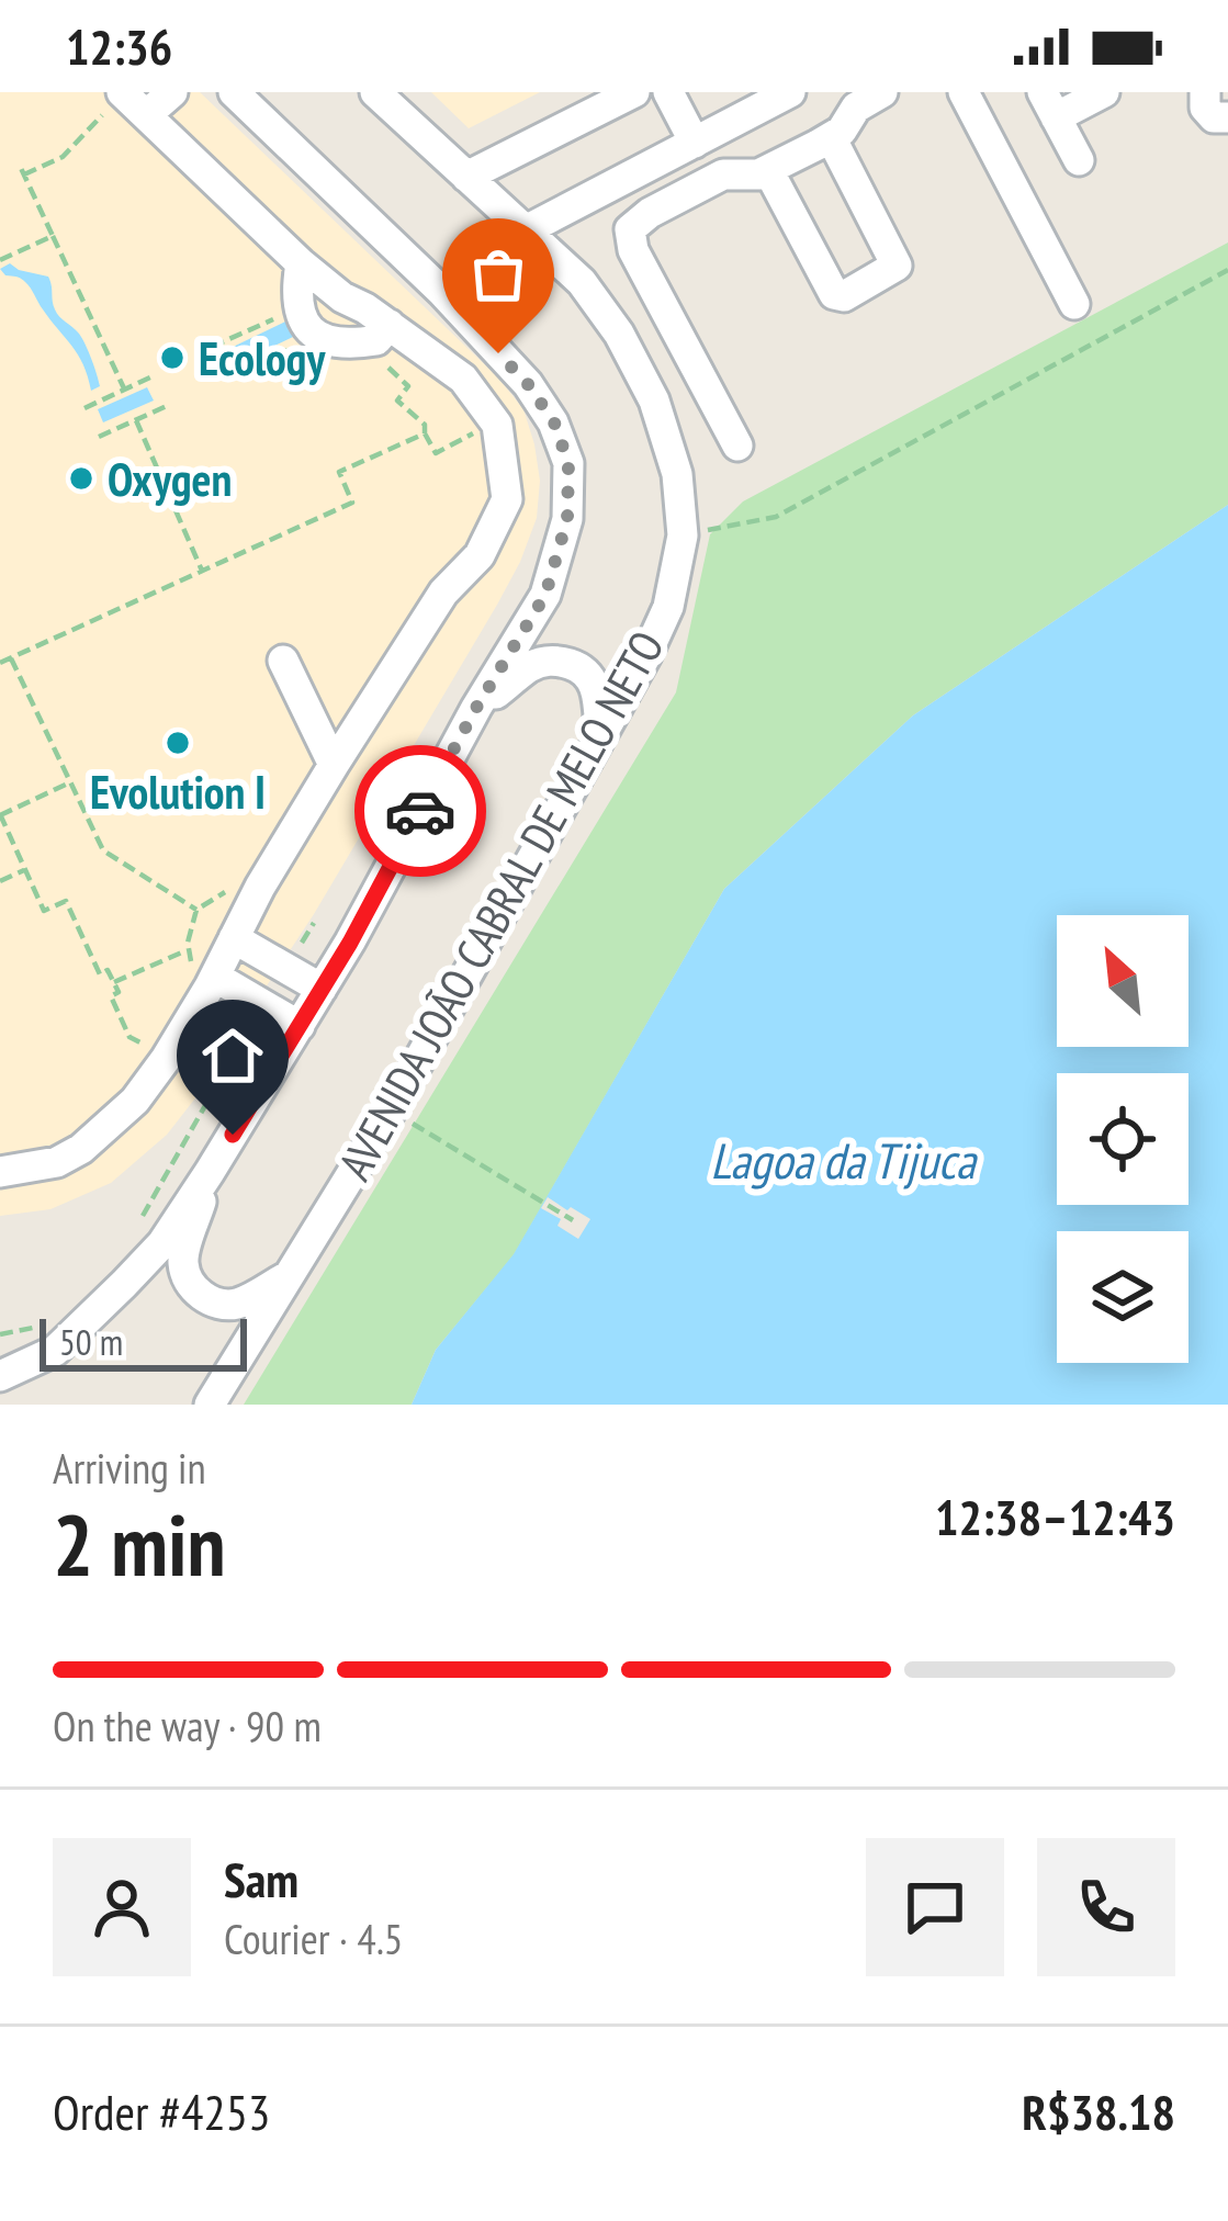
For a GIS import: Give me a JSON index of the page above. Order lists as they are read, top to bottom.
{
  "streets": {
    "street": ["AVENIDA JOÃO CABRAL DE MELO NETO"]
  },
  "water": ["Lagoa da Tijuca"],
  "places": ["Ecology", "Oxygen", "Evolution I"],
  "scale_bar": "50 m",
  "north": "top left",
  "page": {
    "status": "12:36",
    "scale": "50 m",
    "heading": ["2 min", "Arriving in", "12:38–12:43"],
    "panel": [
      "Sam",
      "Courier · 4.5",
      "Order #4253",
      "R$38.18"
    ],
    "bar": "On the way · 90 m"
  }
}
